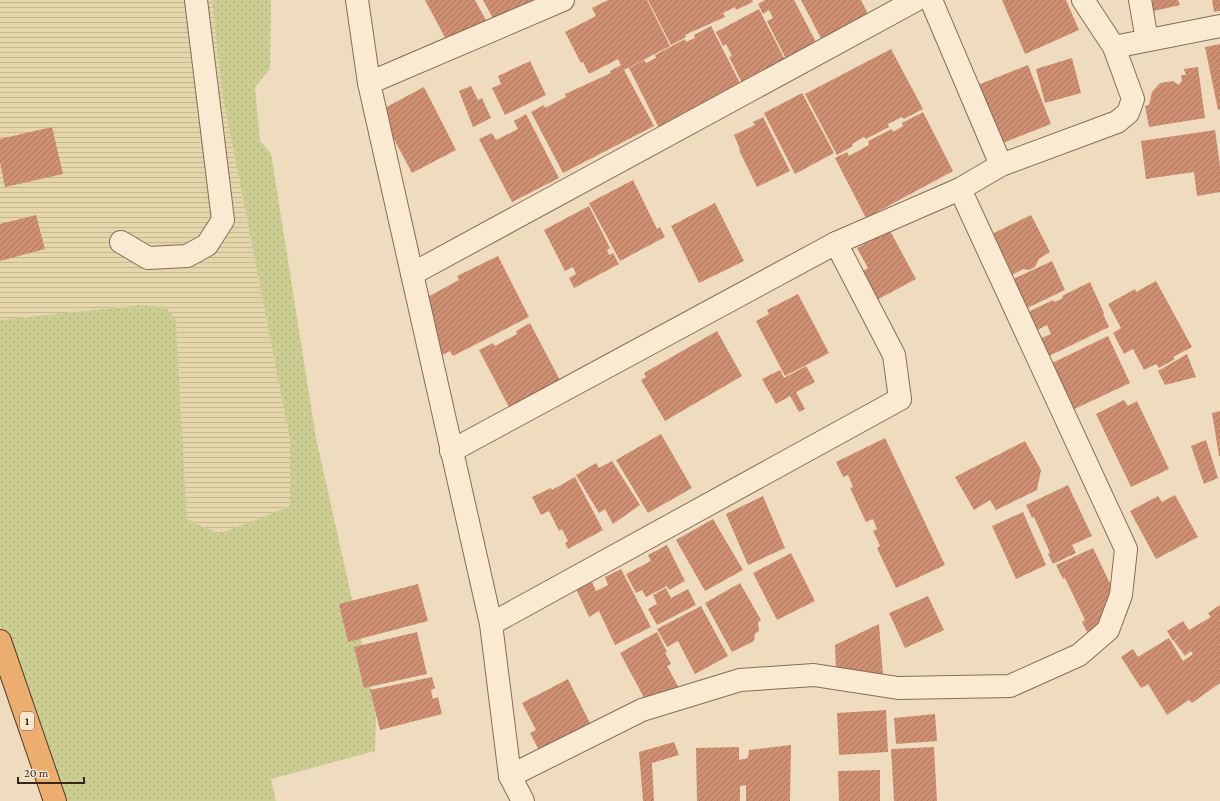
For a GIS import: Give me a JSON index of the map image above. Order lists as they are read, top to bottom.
{
  "streets": {
    "highway": ["1"]
  },
  "scale_bar": "20 m"
}
